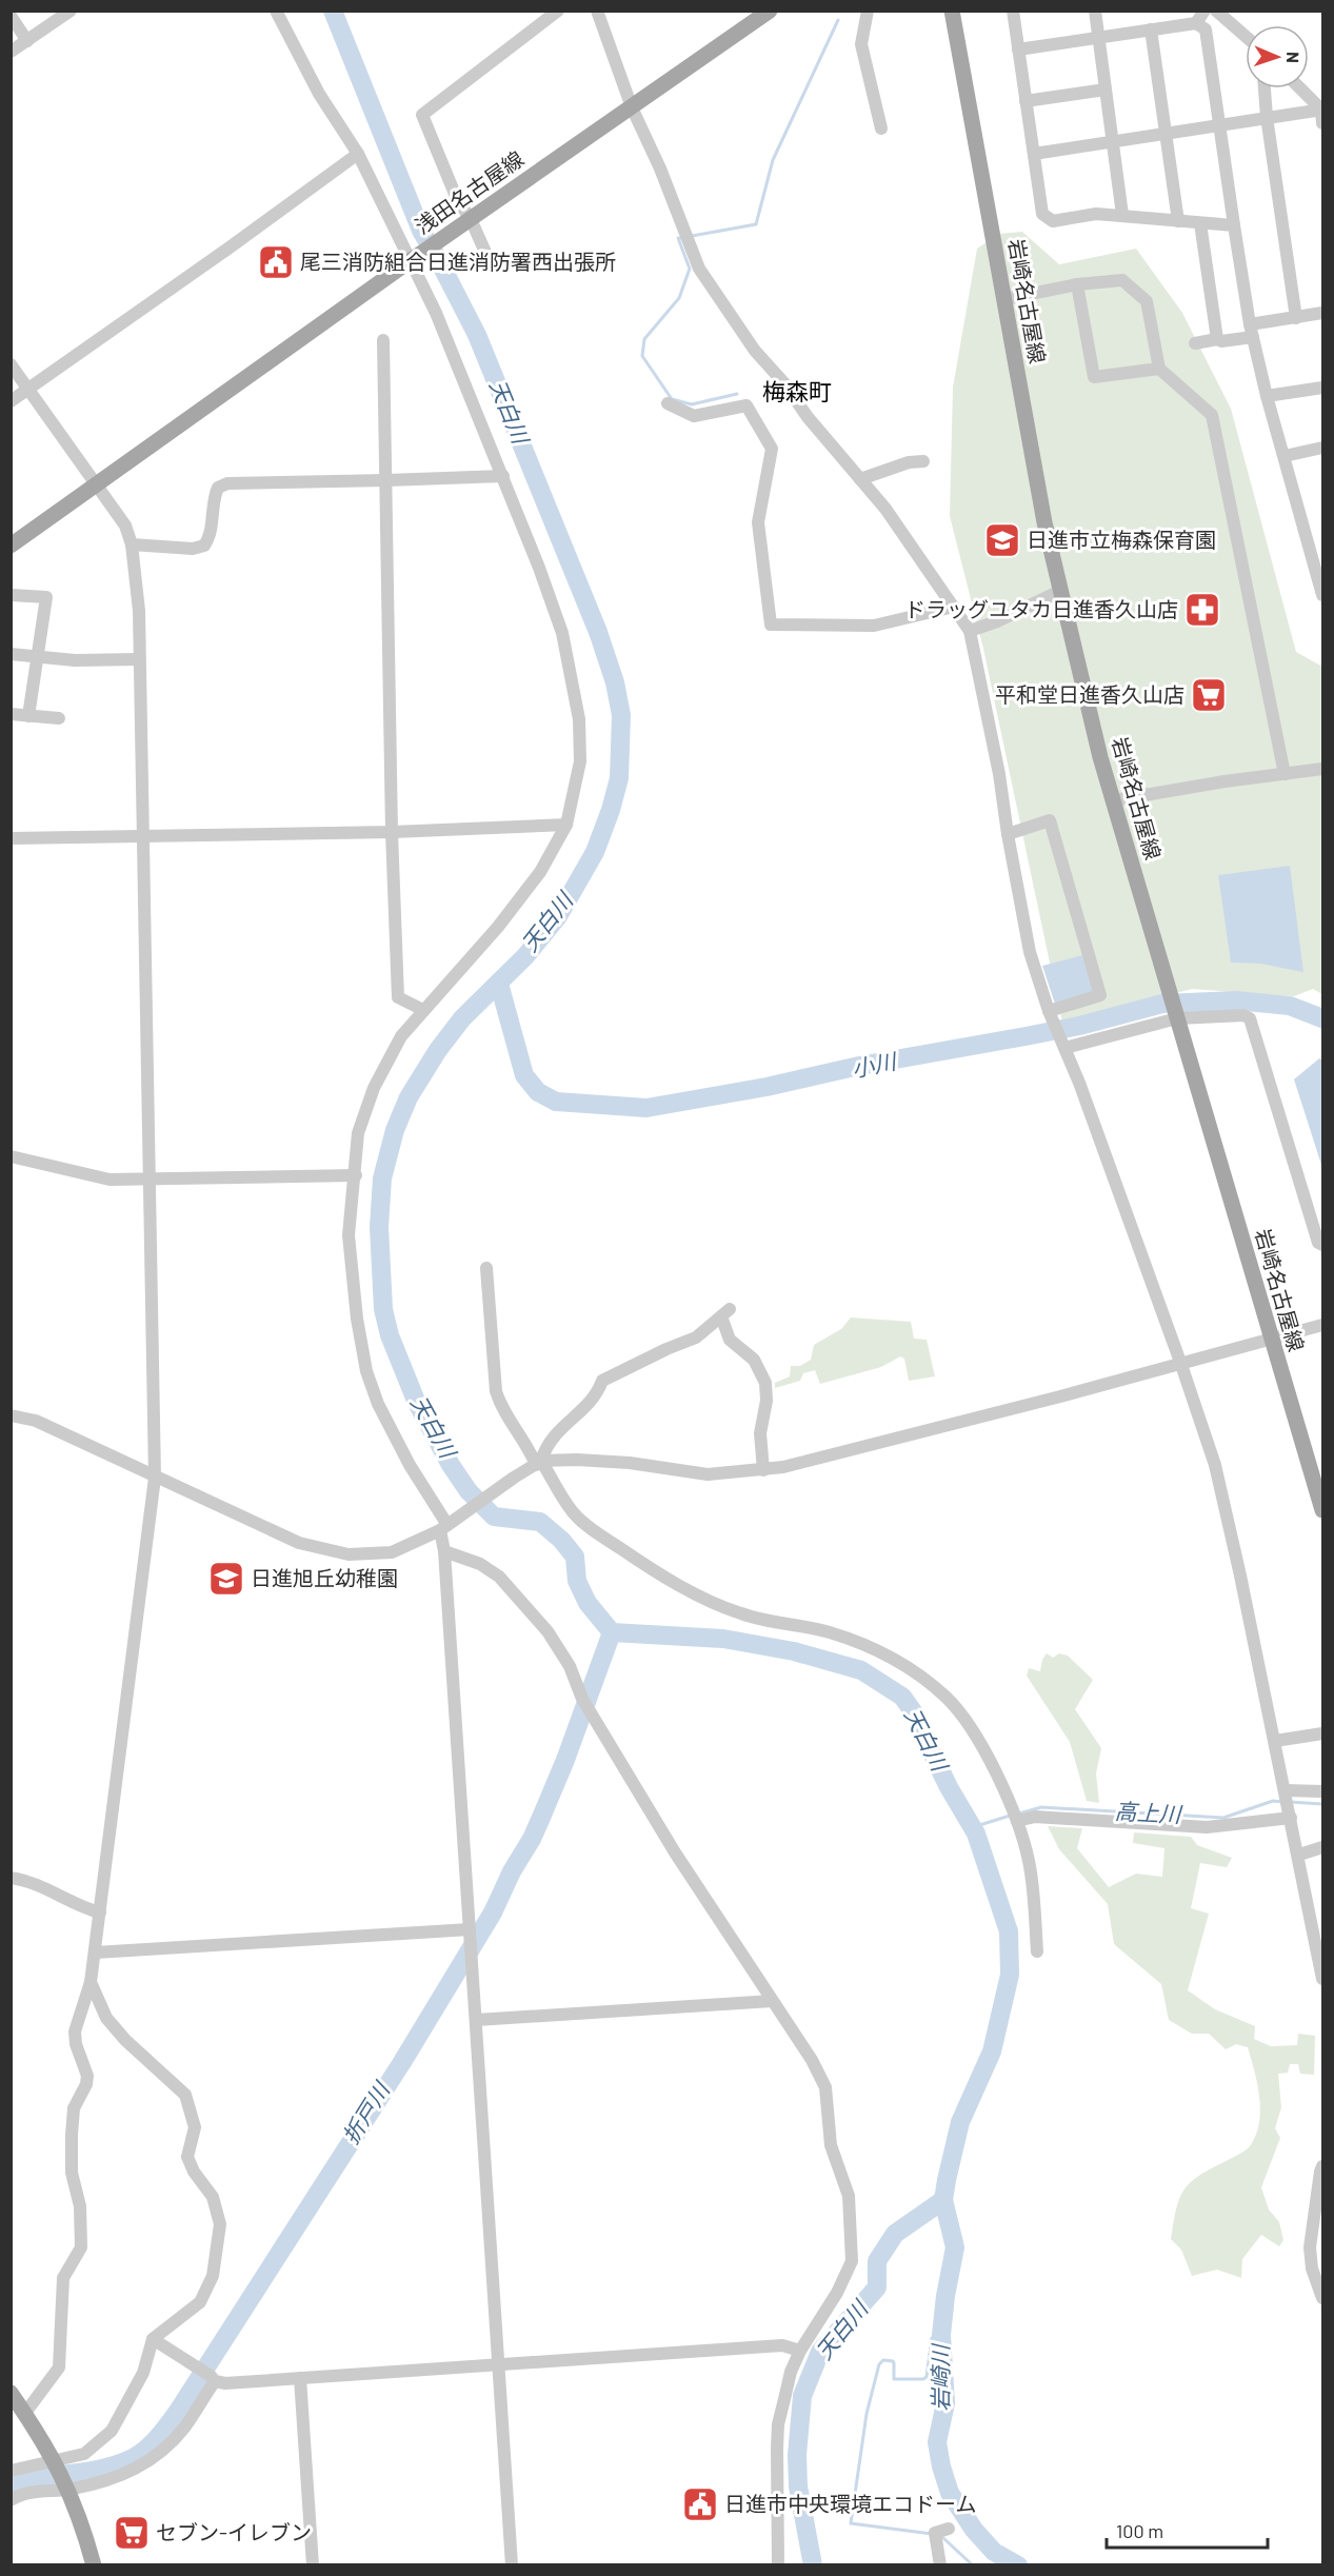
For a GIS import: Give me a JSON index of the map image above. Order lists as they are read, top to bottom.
{
  "streets": {
    "main road": ["浅田名古屋線", "岩崎名古屋線"]
  },
  "districts": ["梅森町"],
  "water": [
    "天白川",
    "小川",
    "高上川",
    "折戸川",
    "岩崎川"
  ],
  "places": {
    "public building": ["尾三消防組合日進消防署西出張所", "日進市中央環境エコドーム"],
    "school or university": ["日進市立梅森保育園", "日進旭丘幼稚園"],
    "pharmacy": ["ドラッグユタカ日進香久山店"],
    "supermarket": ["平和堂日進香久山店", "セブン-イレブン"]
  },
  "scale_bar": "100 m",
  "north": "right"
}
